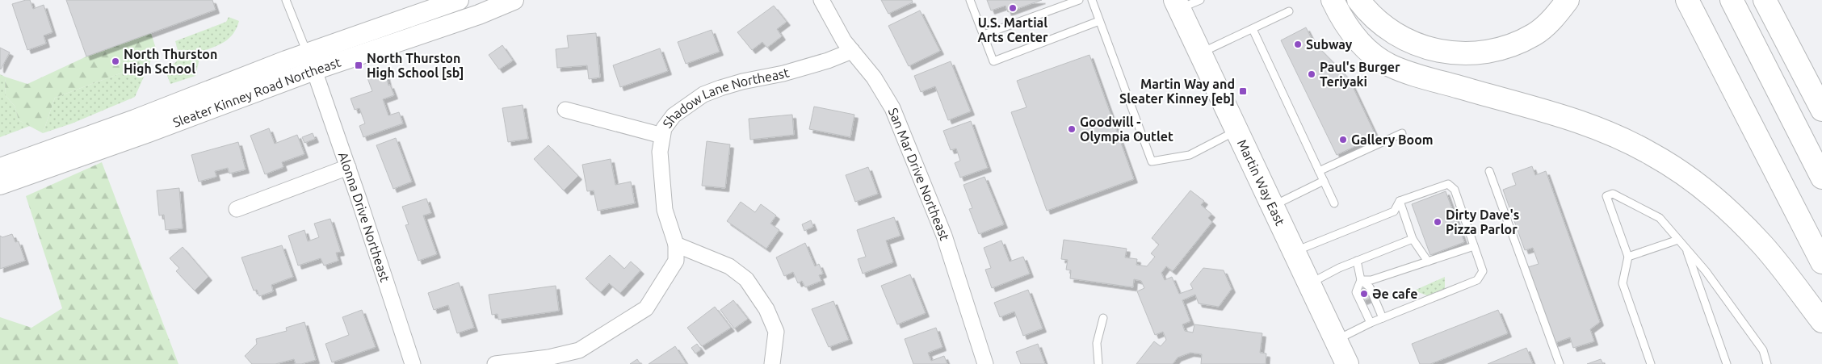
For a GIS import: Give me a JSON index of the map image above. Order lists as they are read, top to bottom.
{
  "streets": {
    "main road": ["Martin Way East"],
    "street": [
      "Sleater Kinney Road Northeast",
      "Shadow Lane Northeast",
      "San Mar Drive Northeast",
      "Alonna Drive Northeast"
    ]
  },
  "crossings": [
    ["Sleater Kinney Road Northeast", "Alonna Drive Northeast"],
    ["Shadow Lane Northeast", "San Mar Drive Northeast"]
  ],
  "places": {
    "other": [
      "U.S. Martial Arts Center",
      "Subway",
      "North Thurston High School",
      "Paul's Burger Teriyaki",
      "Goodwill - Olympia Outlet",
      "Gallery Boom",
      "Dirty Dave's Pizza Parlor",
      "əe cafe"
    ],
    "transit": ["North Thurston High School [sb]", "Martin Way and Sleater Kinney [eb]"]
  }
}
